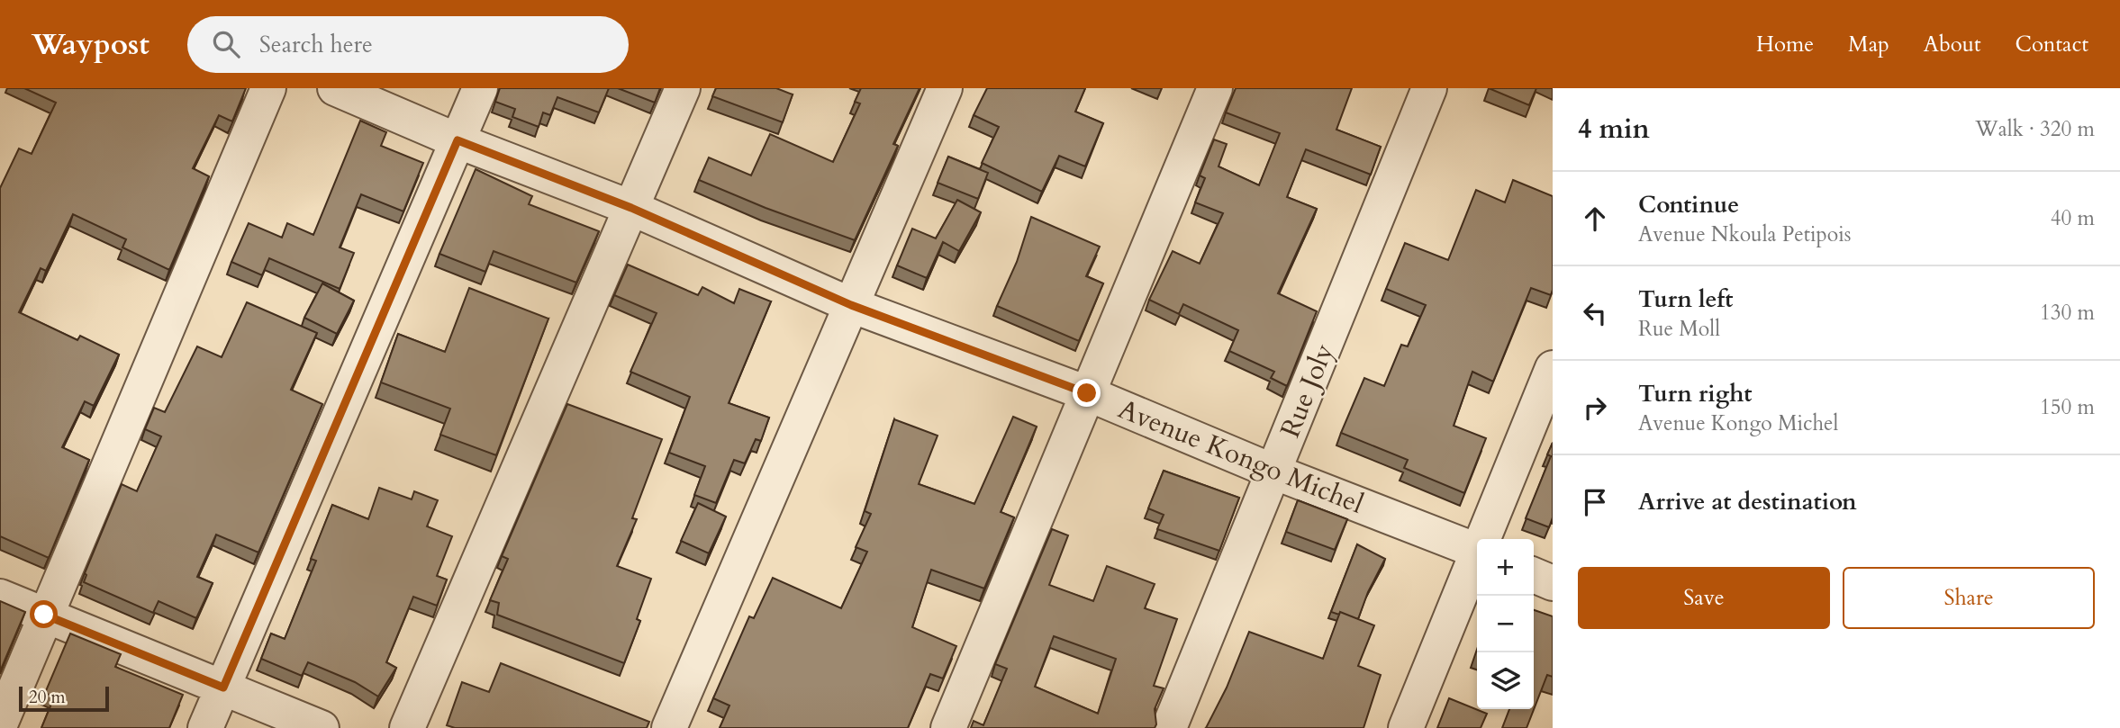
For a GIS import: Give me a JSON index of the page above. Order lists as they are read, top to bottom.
{
  "streets": {
    "street": ["Rue Joly", "Avenue Kongo Michel"]
  },
  "crossings": [
    ["Rue Joly", "Avenue Kongo Michel"]
  ],
  "scale_bar": "20 m",
  "page": {
    "header": "Waypost",
    "search": "Search here",
    "nav": [
      "Home",
      "Map",
      "About",
      "Contact"
    ],
    "heading": ["4 min", "Walk · 320 m"],
    "list": [
      ["Continue", "Avenue Nkoula Petipois", "40 m"],
      ["Turn left", "Rue Moll", "130 m"],
      ["Turn right", "Avenue Kongo Michel", "150 m"],
      "Arrive at destination"
    ],
    "map_buttons": ["+", "−"],
    "buttons": ["Save", "Share"],
    "scale": "20 m"
  }
}
